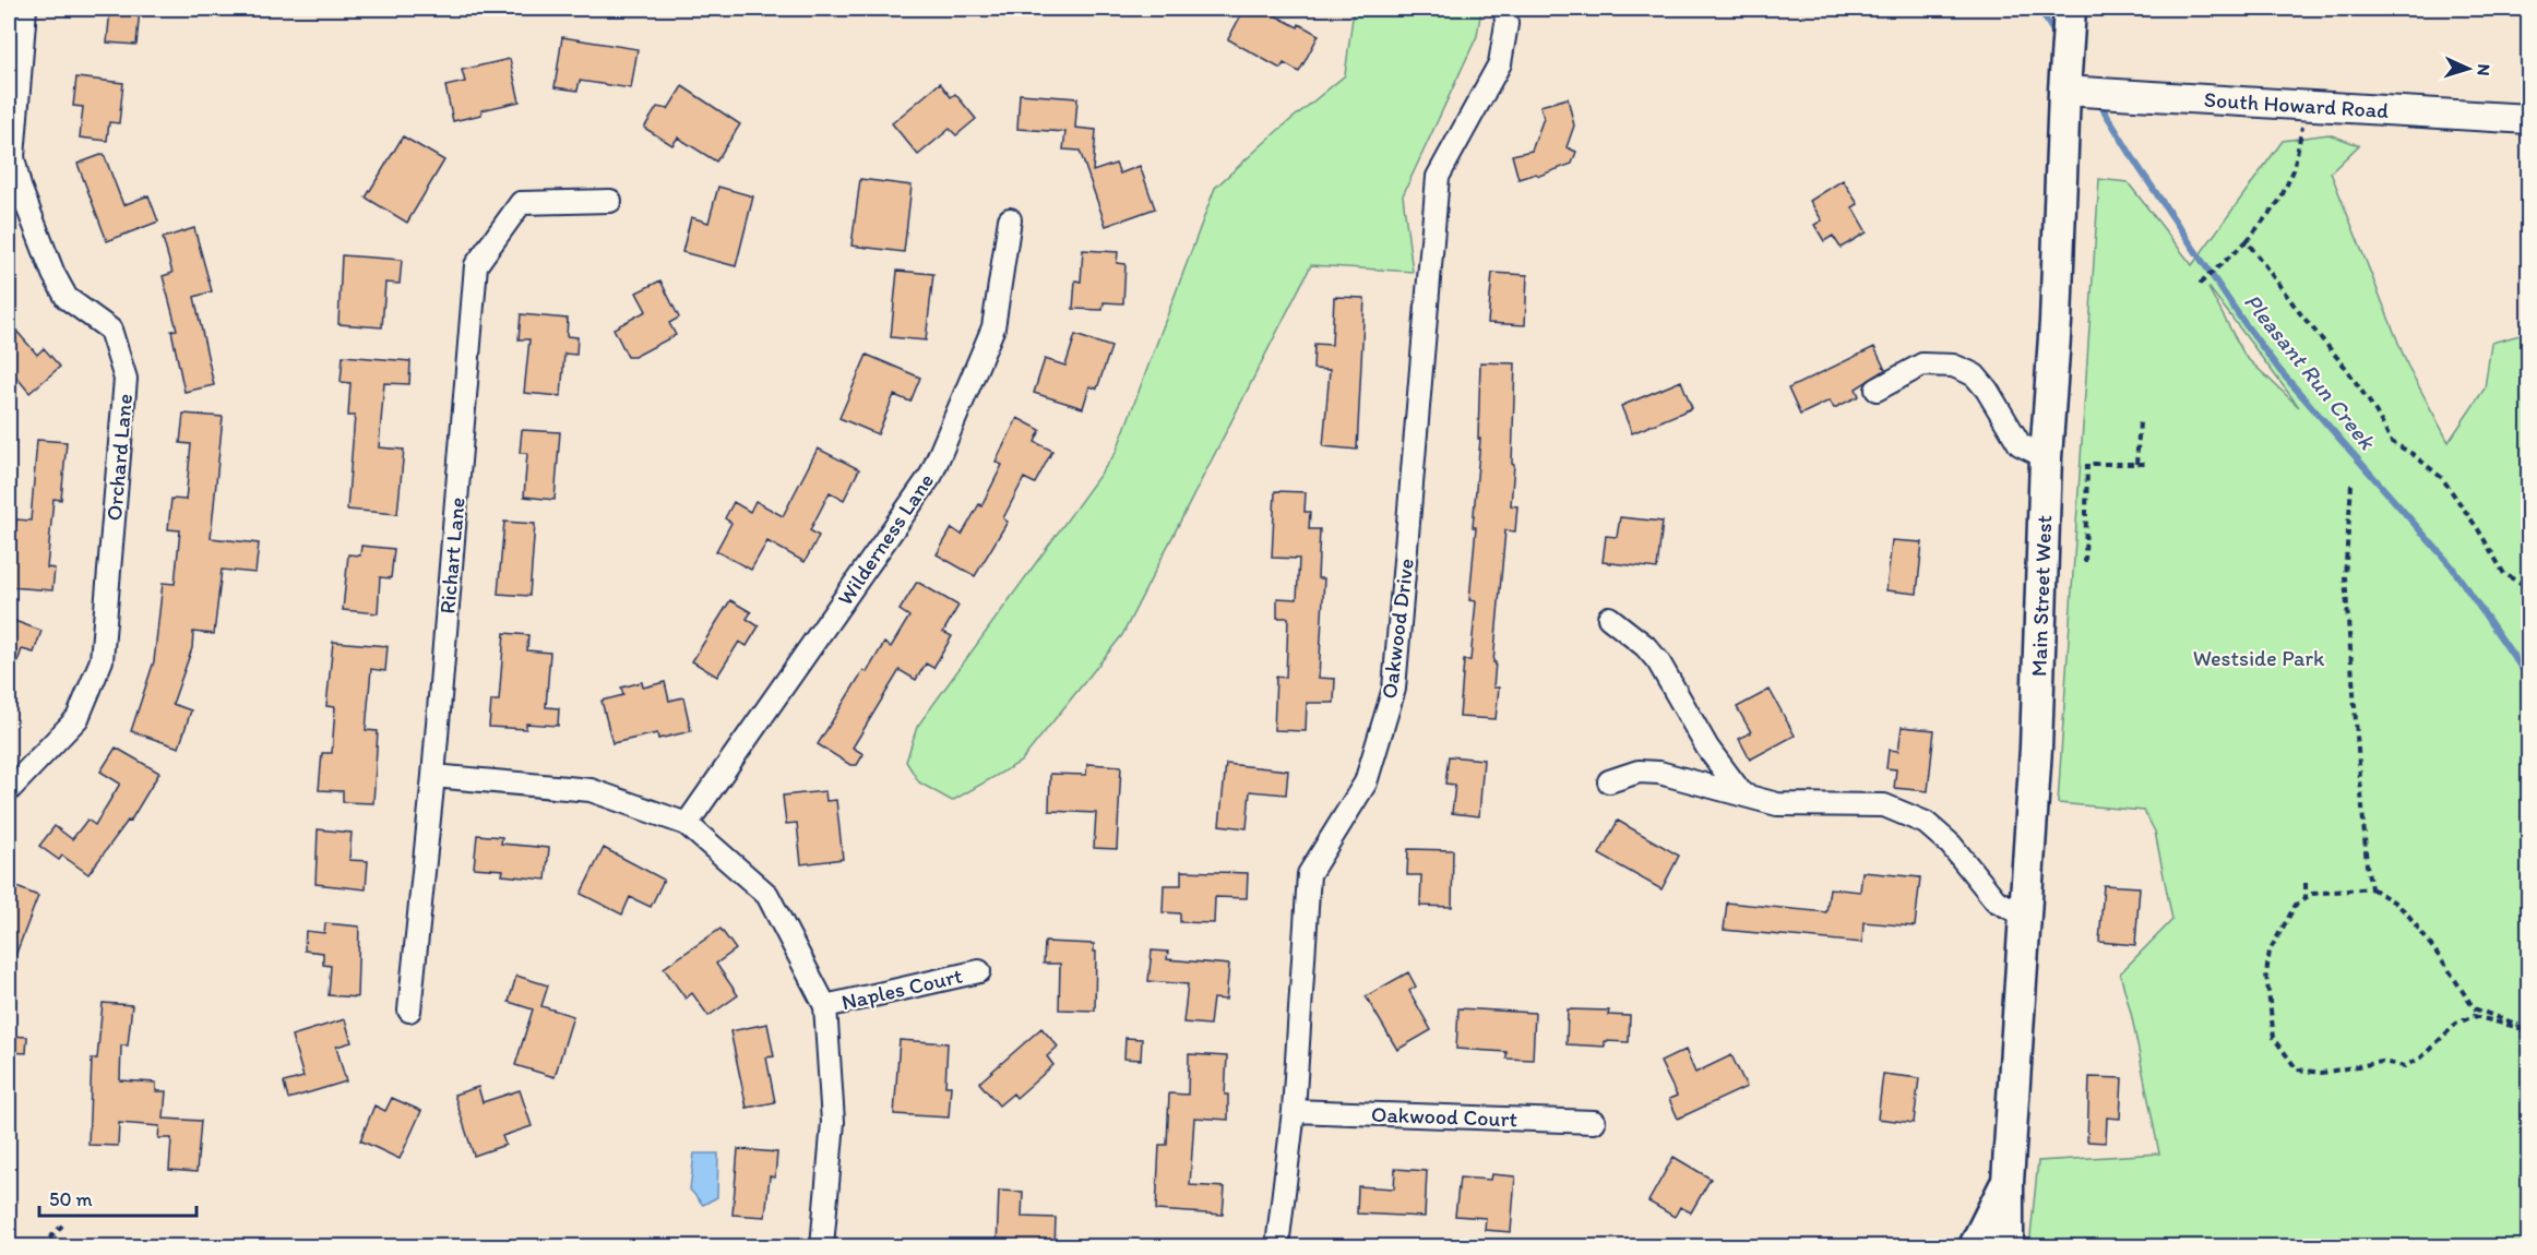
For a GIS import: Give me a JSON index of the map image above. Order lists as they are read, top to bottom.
{
  "streets": {
    "main road": ["Main Street West"],
    "street": [
      "South Howard Road",
      "Orchard Lane",
      "Wilderness Lane",
      "Richart Lane",
      "Oakwood Drive",
      "Naples Court",
      "Oakwood Court"
    ]
  },
  "crossings": [
    ["South Howard Road", "Main Street West"],
    ["Oakwood Drive", "Oakwood Court"]
  ],
  "water": ["Pleasant Run Creek"],
  "parks": ["Westside Park"],
  "scale_bar": "50 m",
  "north": "right"
}
